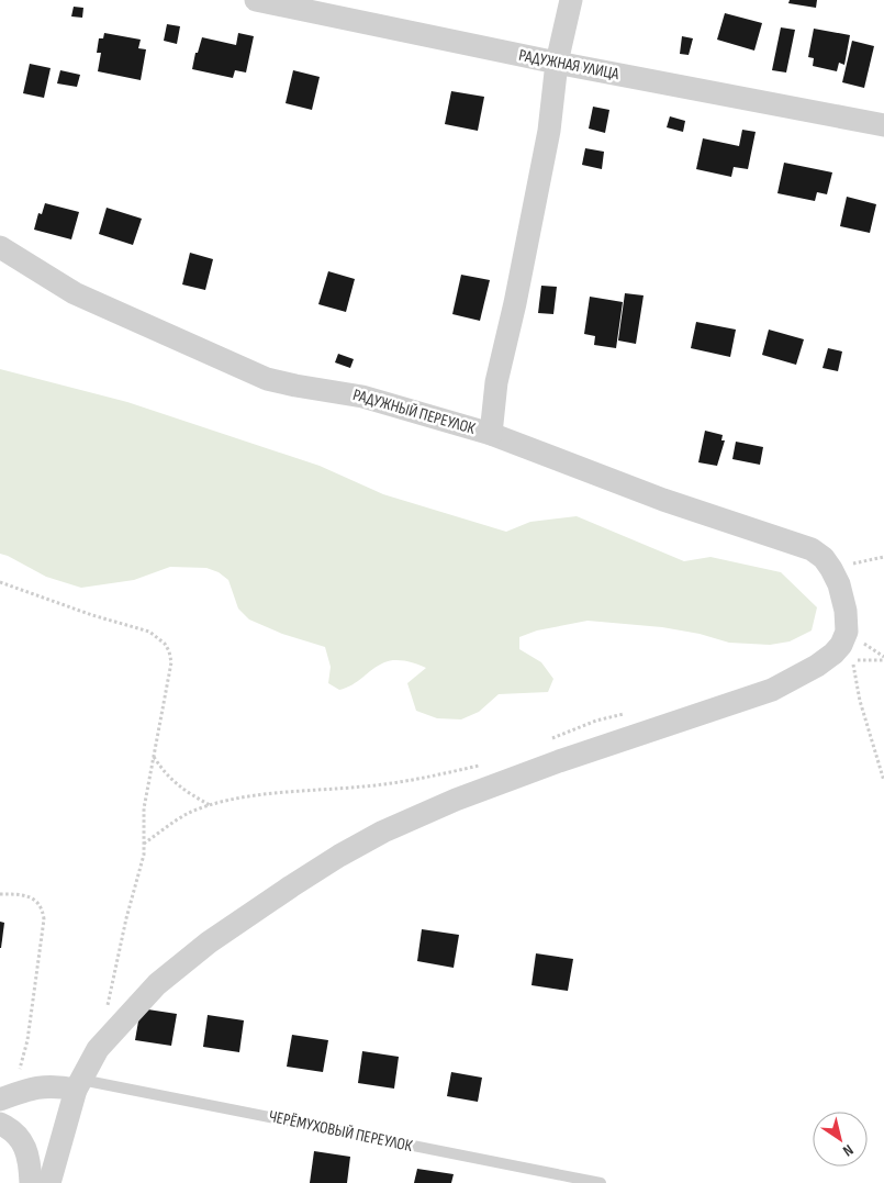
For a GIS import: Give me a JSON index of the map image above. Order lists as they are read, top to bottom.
{
  "streets": {
    "street": ["РАДУЖНАЯ УЛИЦА", "РАДУЖНЫЙ ПЕРЕУЛОК"],
    "lane": ["ЧЕРЁМУХОВЫЙ ПЕРЕУЛОК"]
  },
  "north": "bottom right"
}
